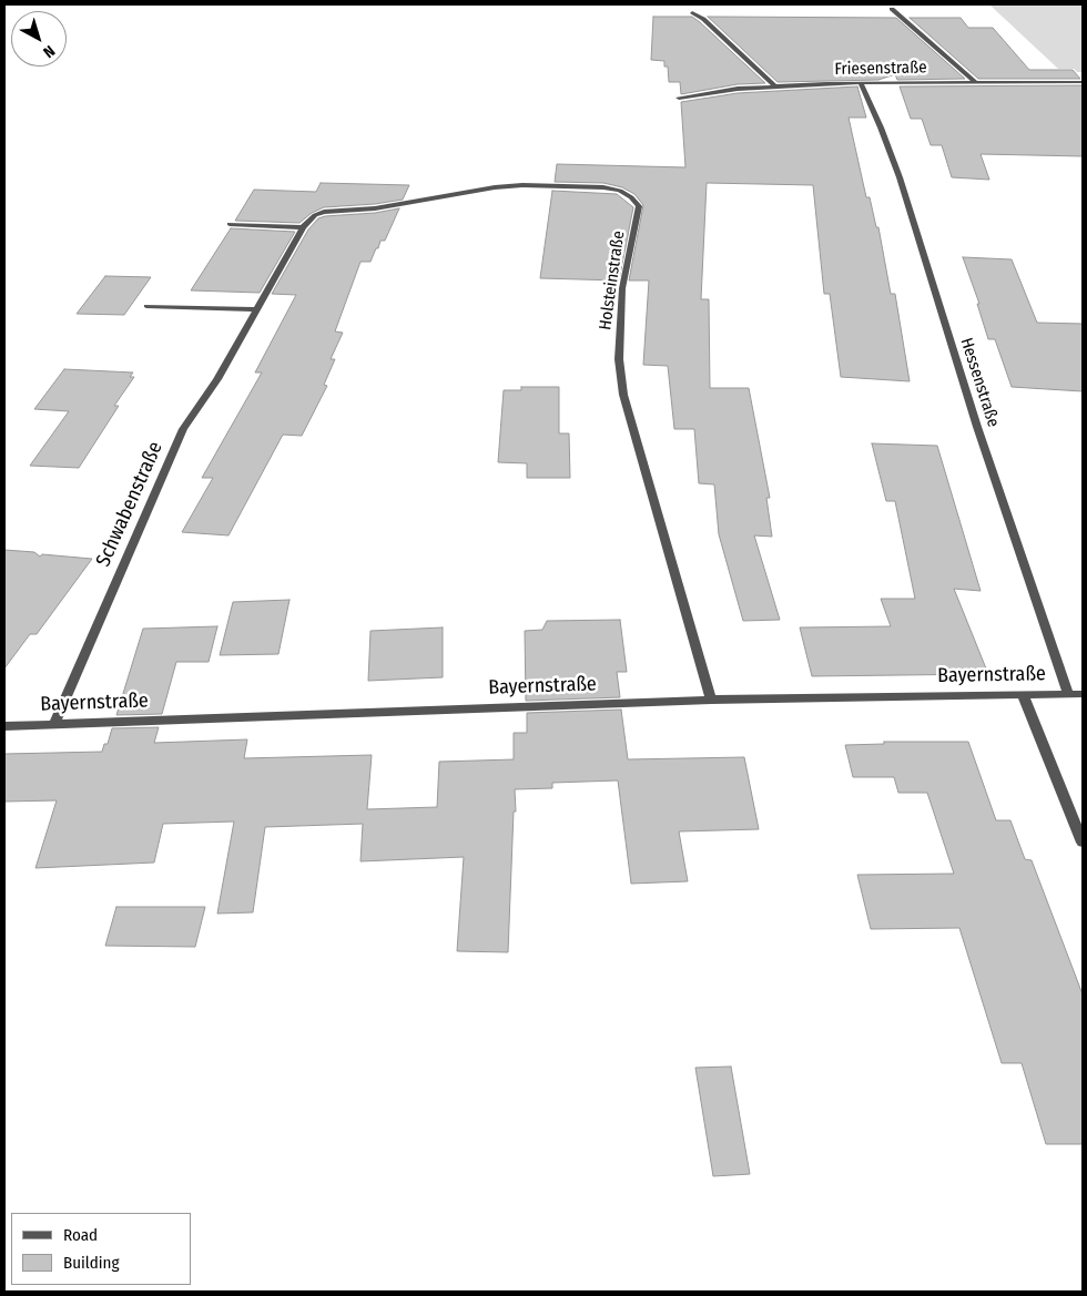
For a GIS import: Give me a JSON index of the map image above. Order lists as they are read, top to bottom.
{
  "streets": {
    "street": [
      "Friesenstraße",
      "Holsteinstraße",
      "Hessenstraße",
      "Schwabenstraße",
      "Bayernstraße"
    ]
  },
  "crossings": [
    ["Friesenstraße", "Hessenstraße"],
    ["Holsteinstraße", "Schwabenstraße"],
    ["Holsteinstraße", "Bayernstraße"],
    ["Hessenstraße", "Bayernstraße"],
    ["Schwabenstraße", "Bayernstraße"]
  ],
  "legend": ["Road", "Building"],
  "north": "bottom right"
}
